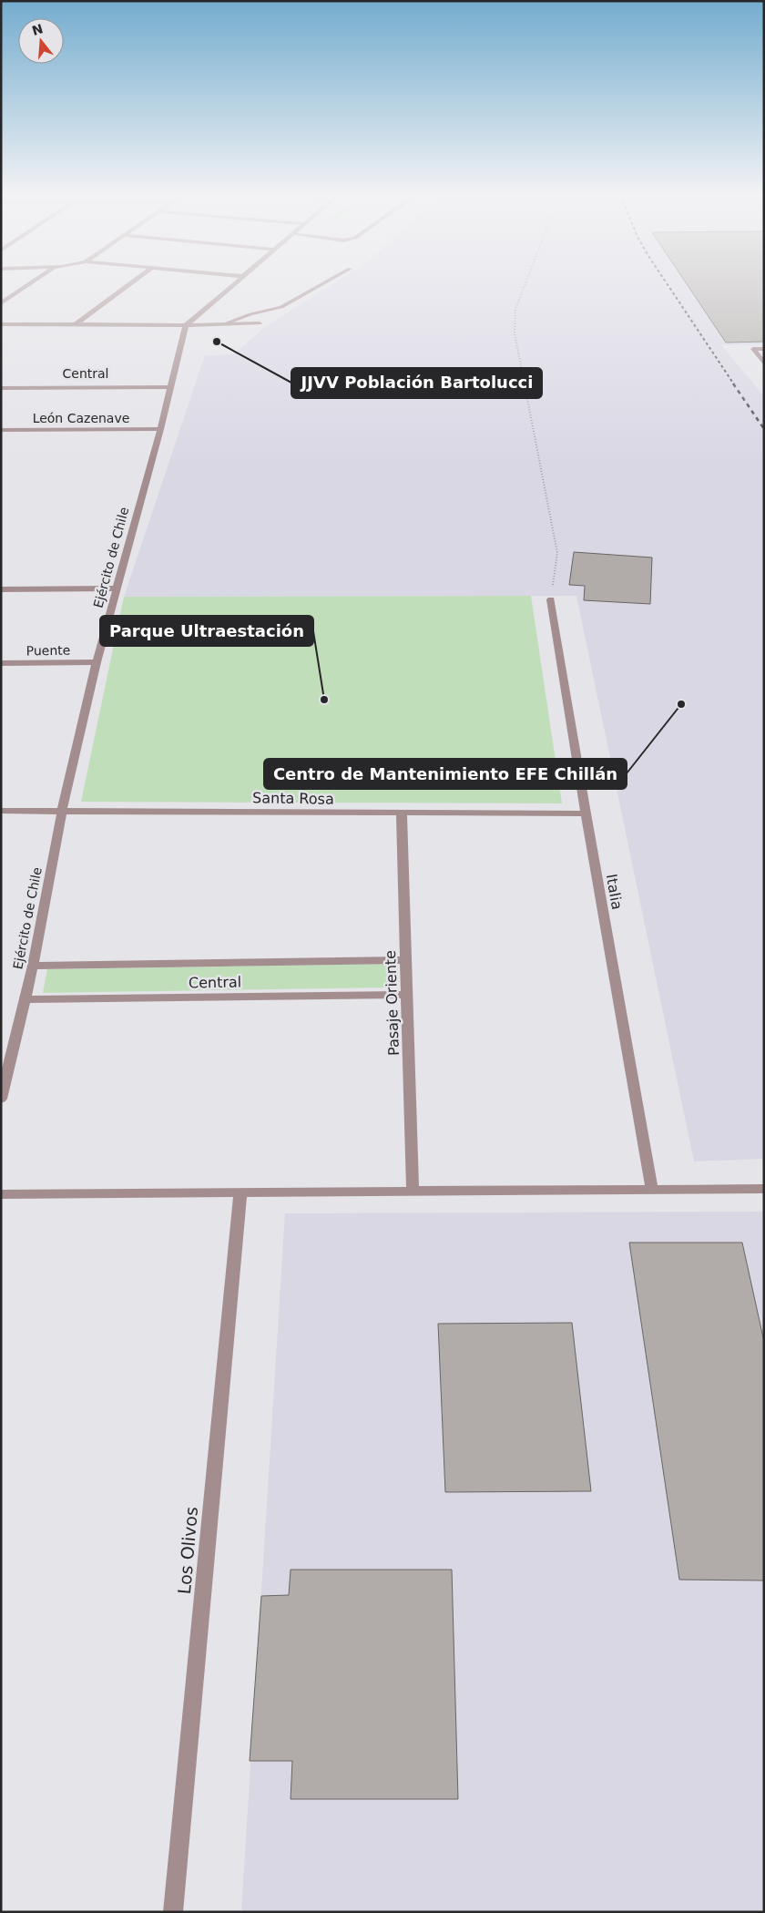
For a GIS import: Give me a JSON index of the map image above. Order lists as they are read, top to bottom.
{
  "streets": {
    "street": [
      "Central",
      "León Cazenave",
      "Ejército de Chile",
      "Puente",
      "Santa Rosa",
      "Italia",
      "Pasaje Oriente",
      "Los Olivos"
    ]
  },
  "crossings": [
    ["Central", "Ejército de Chile"],
    ["Central", "Pasaje Oriente"],
    ["León Cazenave", "Ejército de Chile"],
    ["Ejército de Chile", "Puente"],
    ["Ejército de Chile", "Santa Rosa"],
    ["Santa Rosa", "Italia"],
    ["Santa Rosa", "Pasaje Oriente"]
  ],
  "places": ["JJVV Población Bartolucci", "Parque Ultraestación", "Centro de Mantenimiento EFE Chillán"],
  "north": "top"
}
